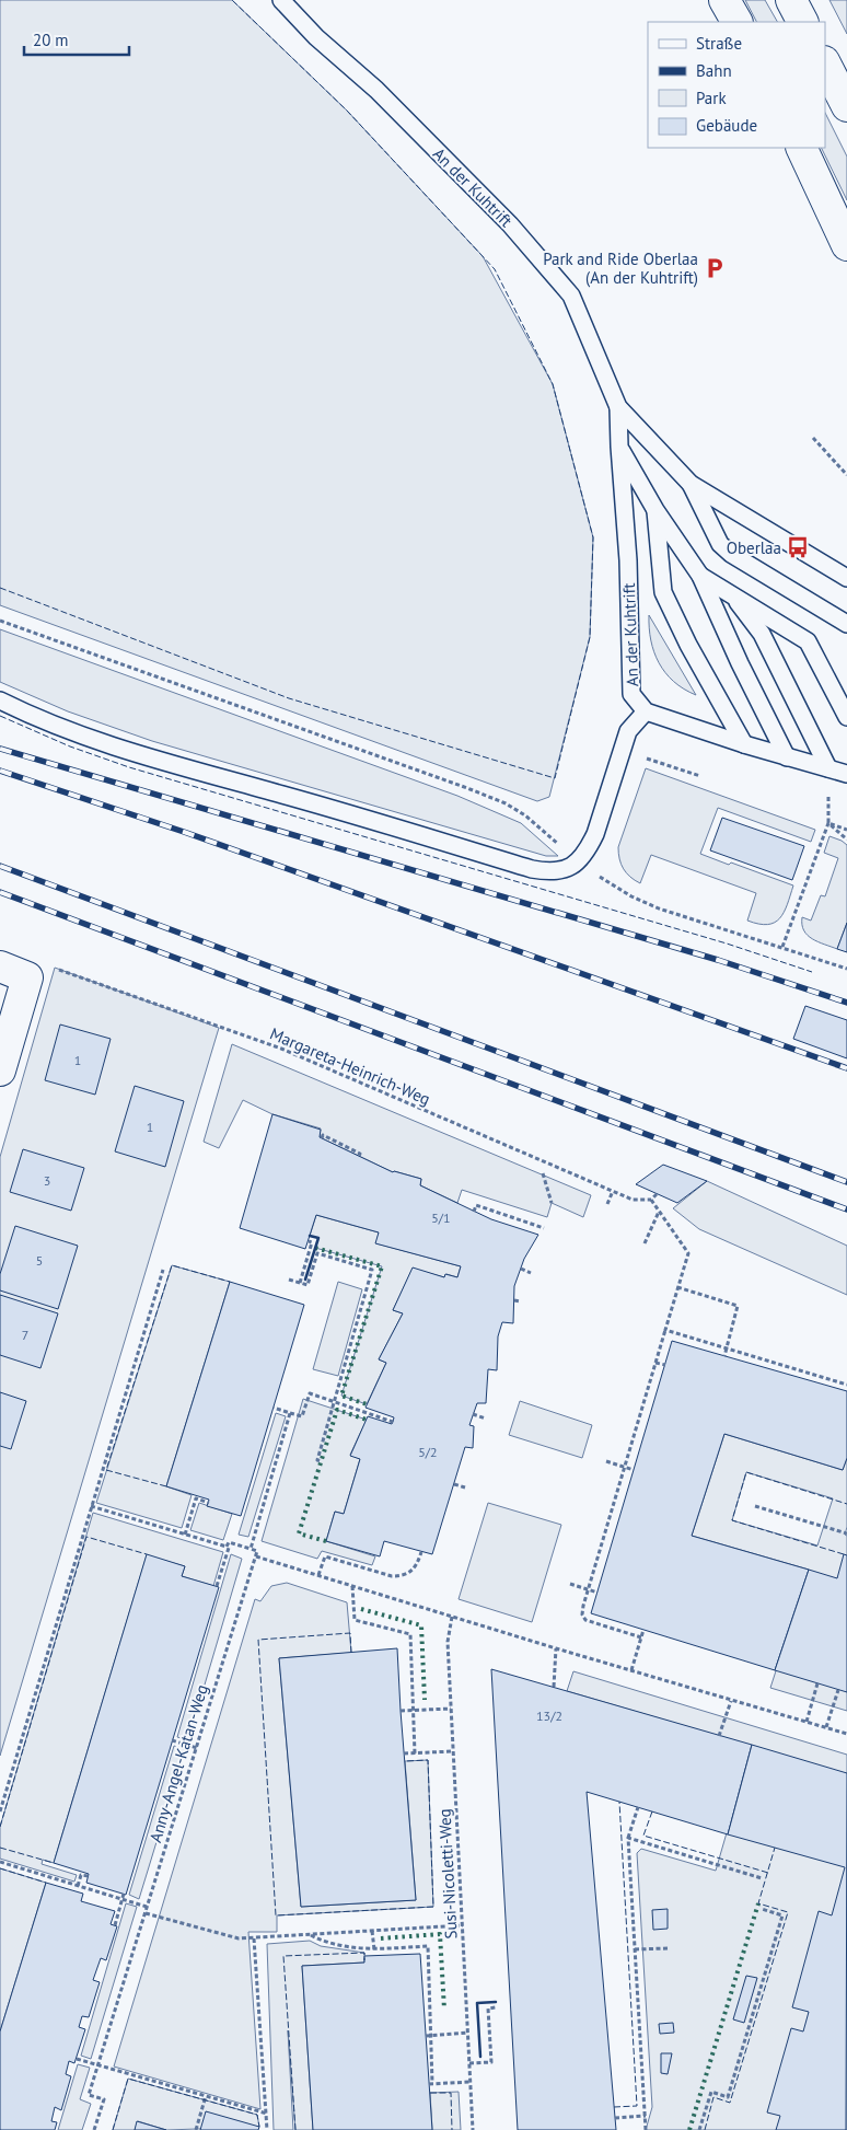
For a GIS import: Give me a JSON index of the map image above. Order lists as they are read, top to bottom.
{
  "streets": {
    "lane": ["An der Kuhtrift"],
    "path": ["Margareta-Heinrich-Weg", "Anny-Angel-Katan-Weg", "Susi-Nicoletti-Weg"]
  },
  "places": {
    "parking": ["Park and Ride Oberlaa (An der Kuhtrift)"],
    "bus stop": ["Oberlaa"]
  },
  "house_numbers": [
    "1",
    "1",
    "3",
    "5/1",
    "5",
    "7",
    "5/2",
    "13/2"
  ],
  "legend": [
    "Straße",
    "Bahn",
    "Park",
    "Gebäude"
  ],
  "scale_bar": "20 m"
}
